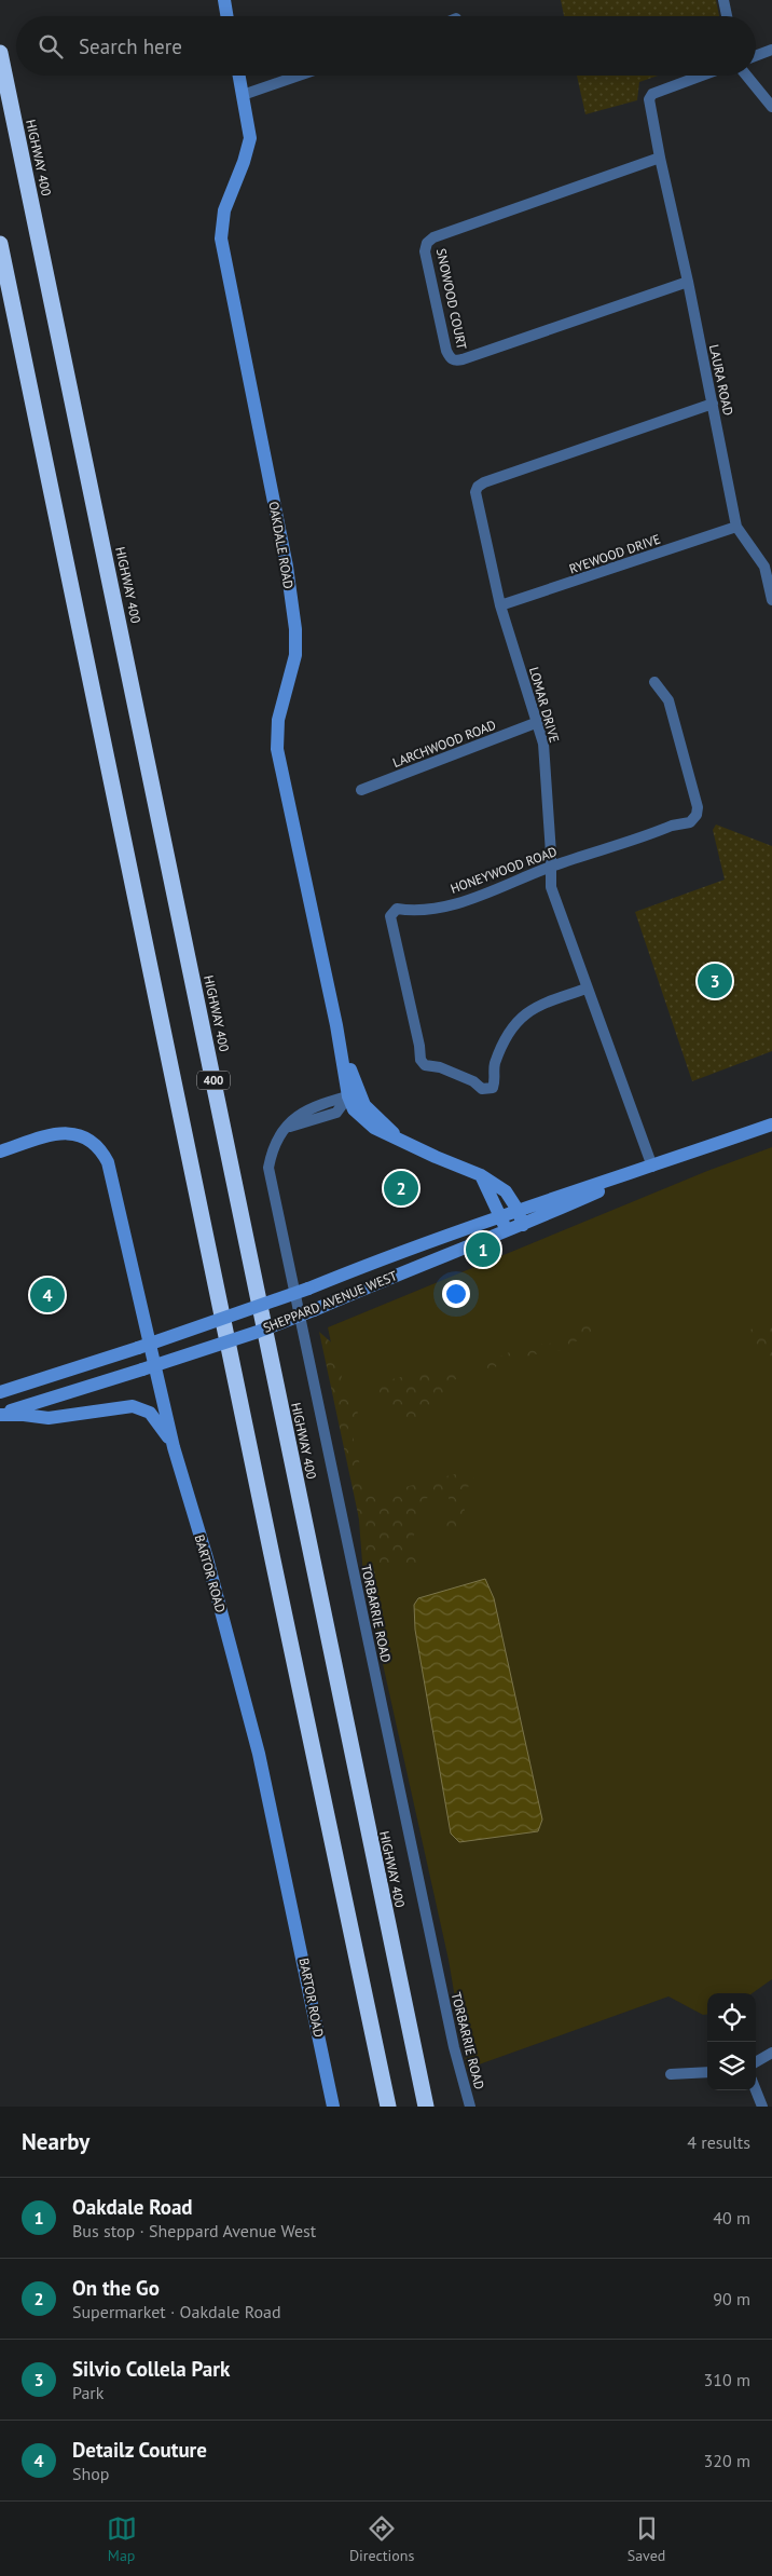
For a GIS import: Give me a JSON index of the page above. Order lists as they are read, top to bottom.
{
  "streets": {
    "highway": ["HIGHWAY 400", "400"],
    "street": [
      "SNOWOOD COURT",
      "LAURA ROAD",
      "OAKDALE ROAD",
      "RYEWOOD DRIVE",
      "LOMAR DRIVE",
      "LARCHWOOD ROAD",
      "HONEYWOOD ROAD",
      "SHEPPARD AVENUE WEST",
      "BARTOR ROAD",
      "TORBARRIE ROAD"
    ]
  },
  "crossings": [
    ["SNOWOOD COURT", "LAURA ROAD"],
    ["LAURA ROAD", "RYEWOOD DRIVE"],
    ["LAURA ROAD", "LOMAR DRIVE"],
    ["OAKDALE ROAD", "SHEPPARD AVENUE WEST"],
    ["OAKDALE ROAD", "TORBARRIE ROAD"],
    ["RYEWOOD DRIVE", "LOMAR DRIVE"],
    ["LOMAR DRIVE", "LARCHWOOD ROAD"],
    ["LOMAR DRIVE", "HONEYWOOD ROAD"],
    ["LOMAR DRIVE", "SHEPPARD AVENUE WEST"]
  ],
  "page": {
    "search": "Search here",
    "pins": [
      "3",
      "2",
      "1",
      "4"
    ],
    "heading": ["Nearby", "4 results"],
    "list": [
      {
        "mark": "1",
        "name": "Oakdale Road",
        "note": "Bus stop · Sheppard Avenue West",
        "value": "40 m"
      },
      {
        "mark": "2",
        "name": "On the Go",
        "note": "Supermarket · Oakdale Road",
        "value": "90 m"
      },
      {
        "mark": "3",
        "name": "Silvio Collela Park",
        "note": "Park",
        "value": "310 m"
      },
      {
        "mark": "4",
        "name": "Detailz Couture",
        "note": "Shop",
        "value": "320 m"
      }
    ],
    "nav": ["Map", "Directions", "Saved"]
  }
}
